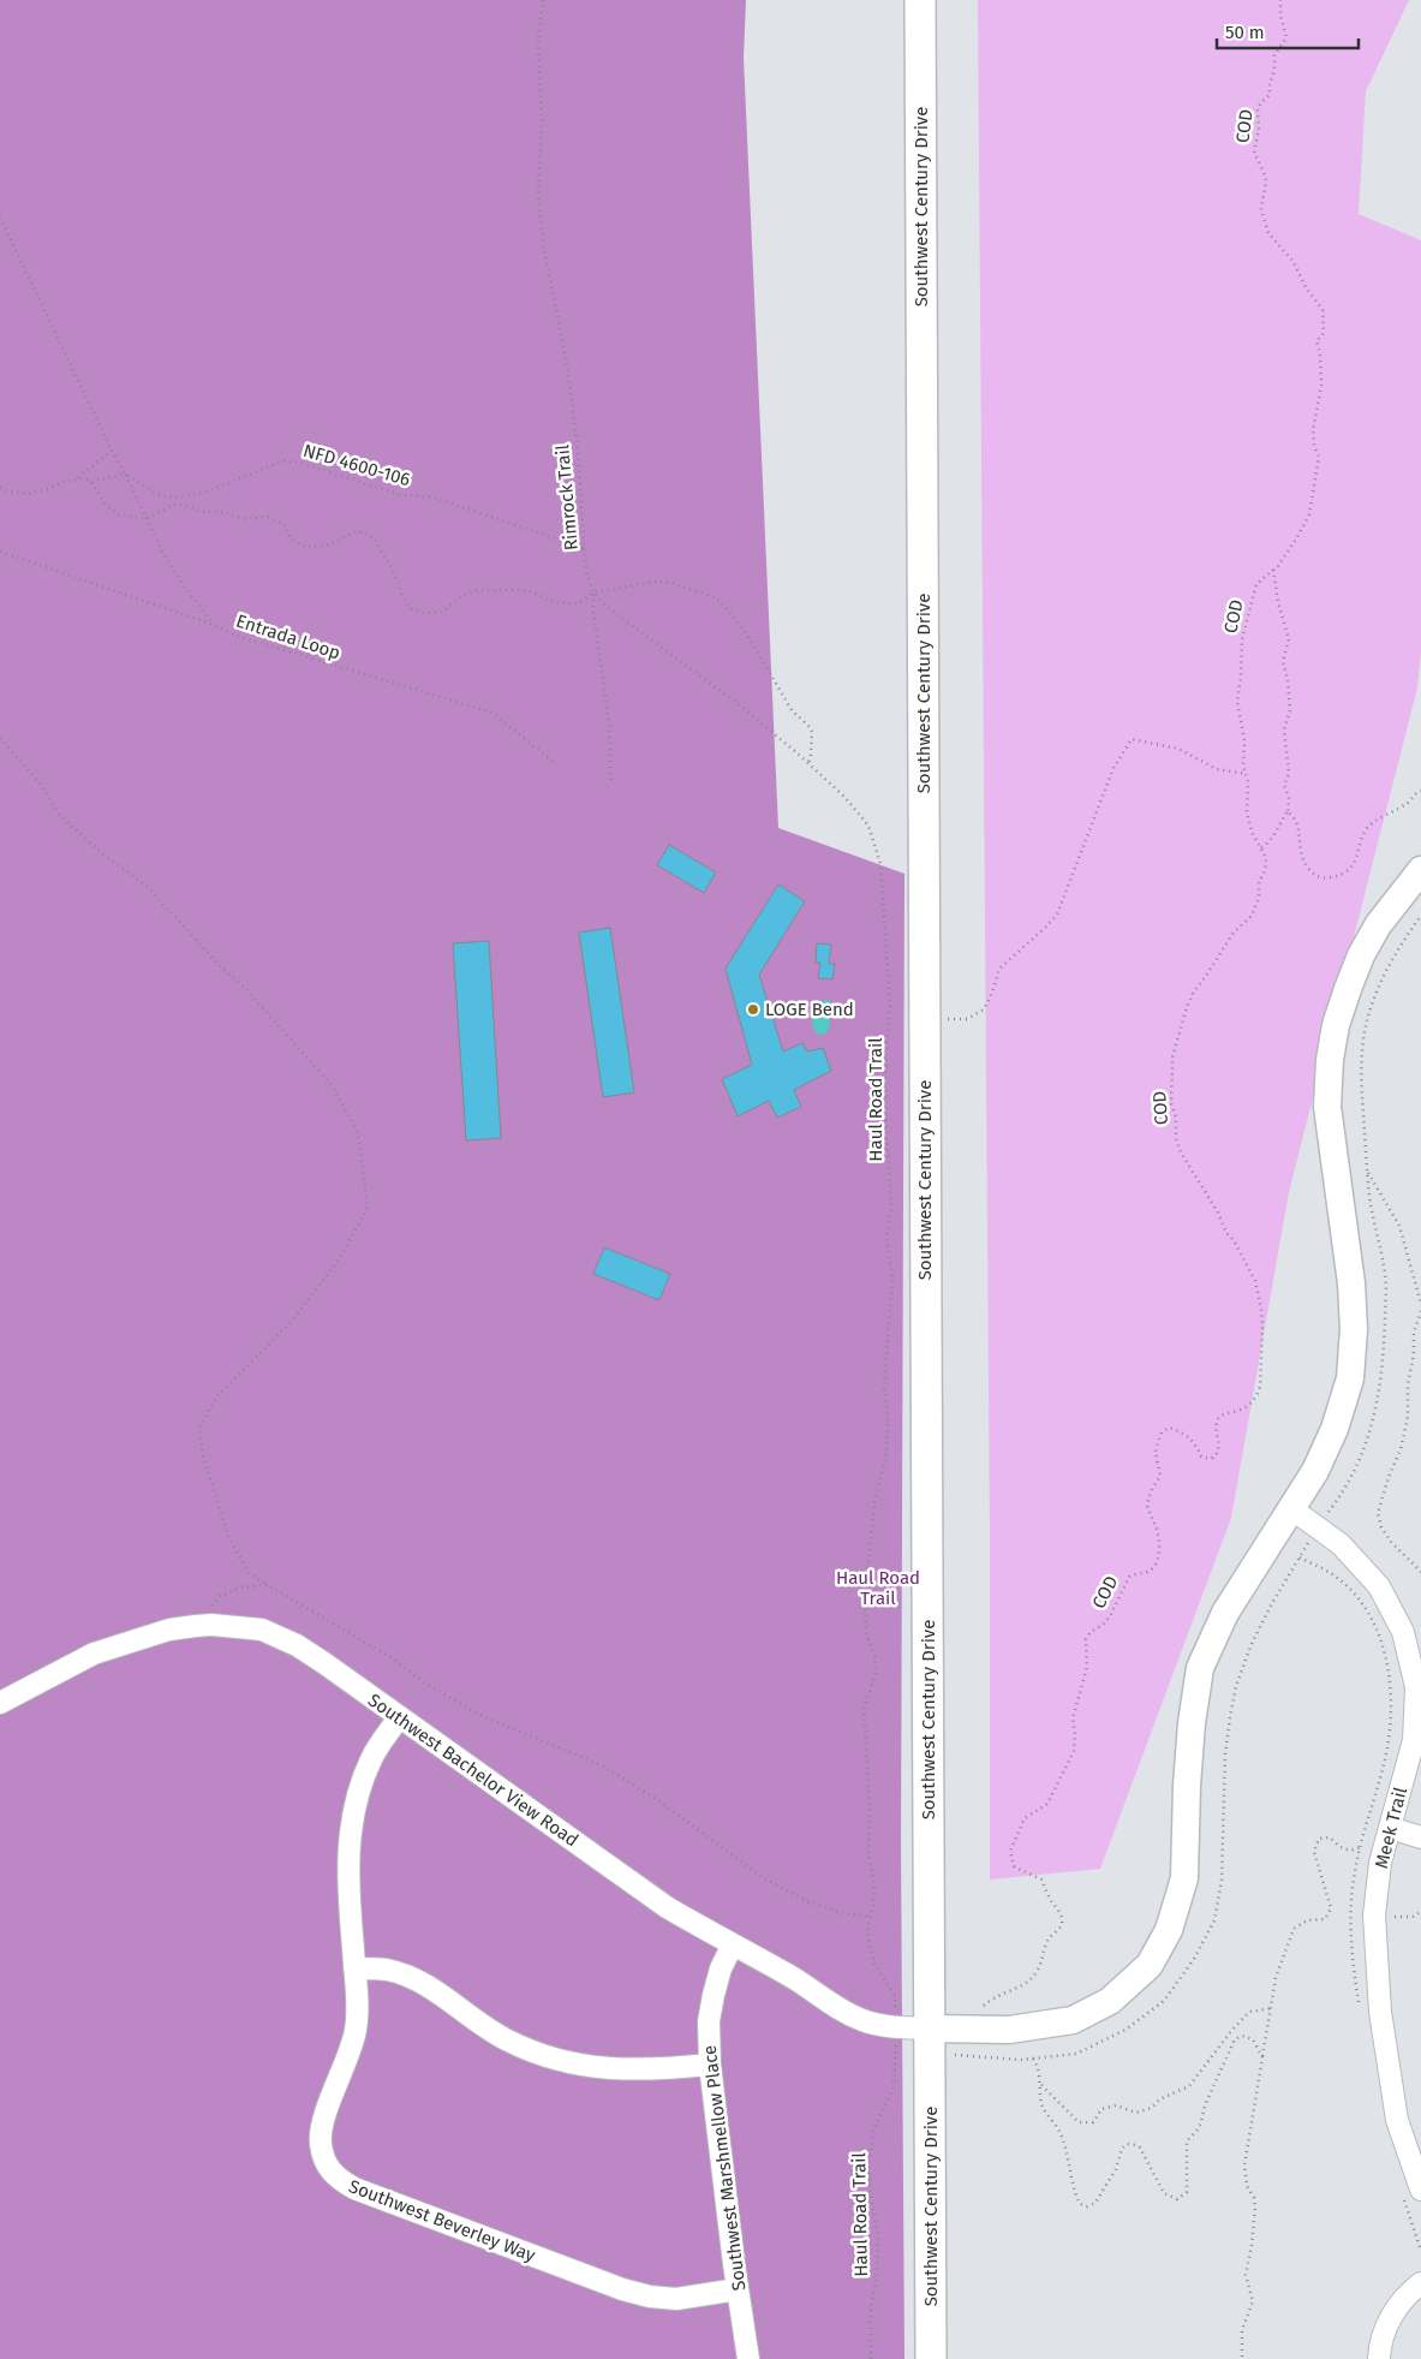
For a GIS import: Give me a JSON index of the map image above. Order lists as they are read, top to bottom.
{
  "streets": {
    "main road": ["Southwest Century Drive"],
    "street": [
      "Southwest Bachelor View Road",
      "Meek Trail",
      "Southwest Marshmellow Place",
      "Southwest Beverley Way"
    ],
    "path": [
      "COD",
      "NFD 4600-106",
      "Rimrock Trail",
      "Entrada Loop",
      "Haul Road Trail"
    ]
  },
  "crossings": [
    ["Southwest Century Drive", "Southwest Bachelor View Road"],
    ["NFD 4600-106", "Rimrock Trail"],
    ["Haul Road Trail", "Southwest Bachelor View Road"],
    ["Southwest Bachelor View Road", "Southwest Marshmellow Place"],
    ["Southwest Bachelor View Road", "Southwest Beverley Way"],
    ["Southwest Marshmellow Place", "Southwest Beverley Way"]
  ],
  "parks": ["Haul Road Trail"],
  "places": ["LOGE Bend"],
  "scale_bar": "50 m"
}
